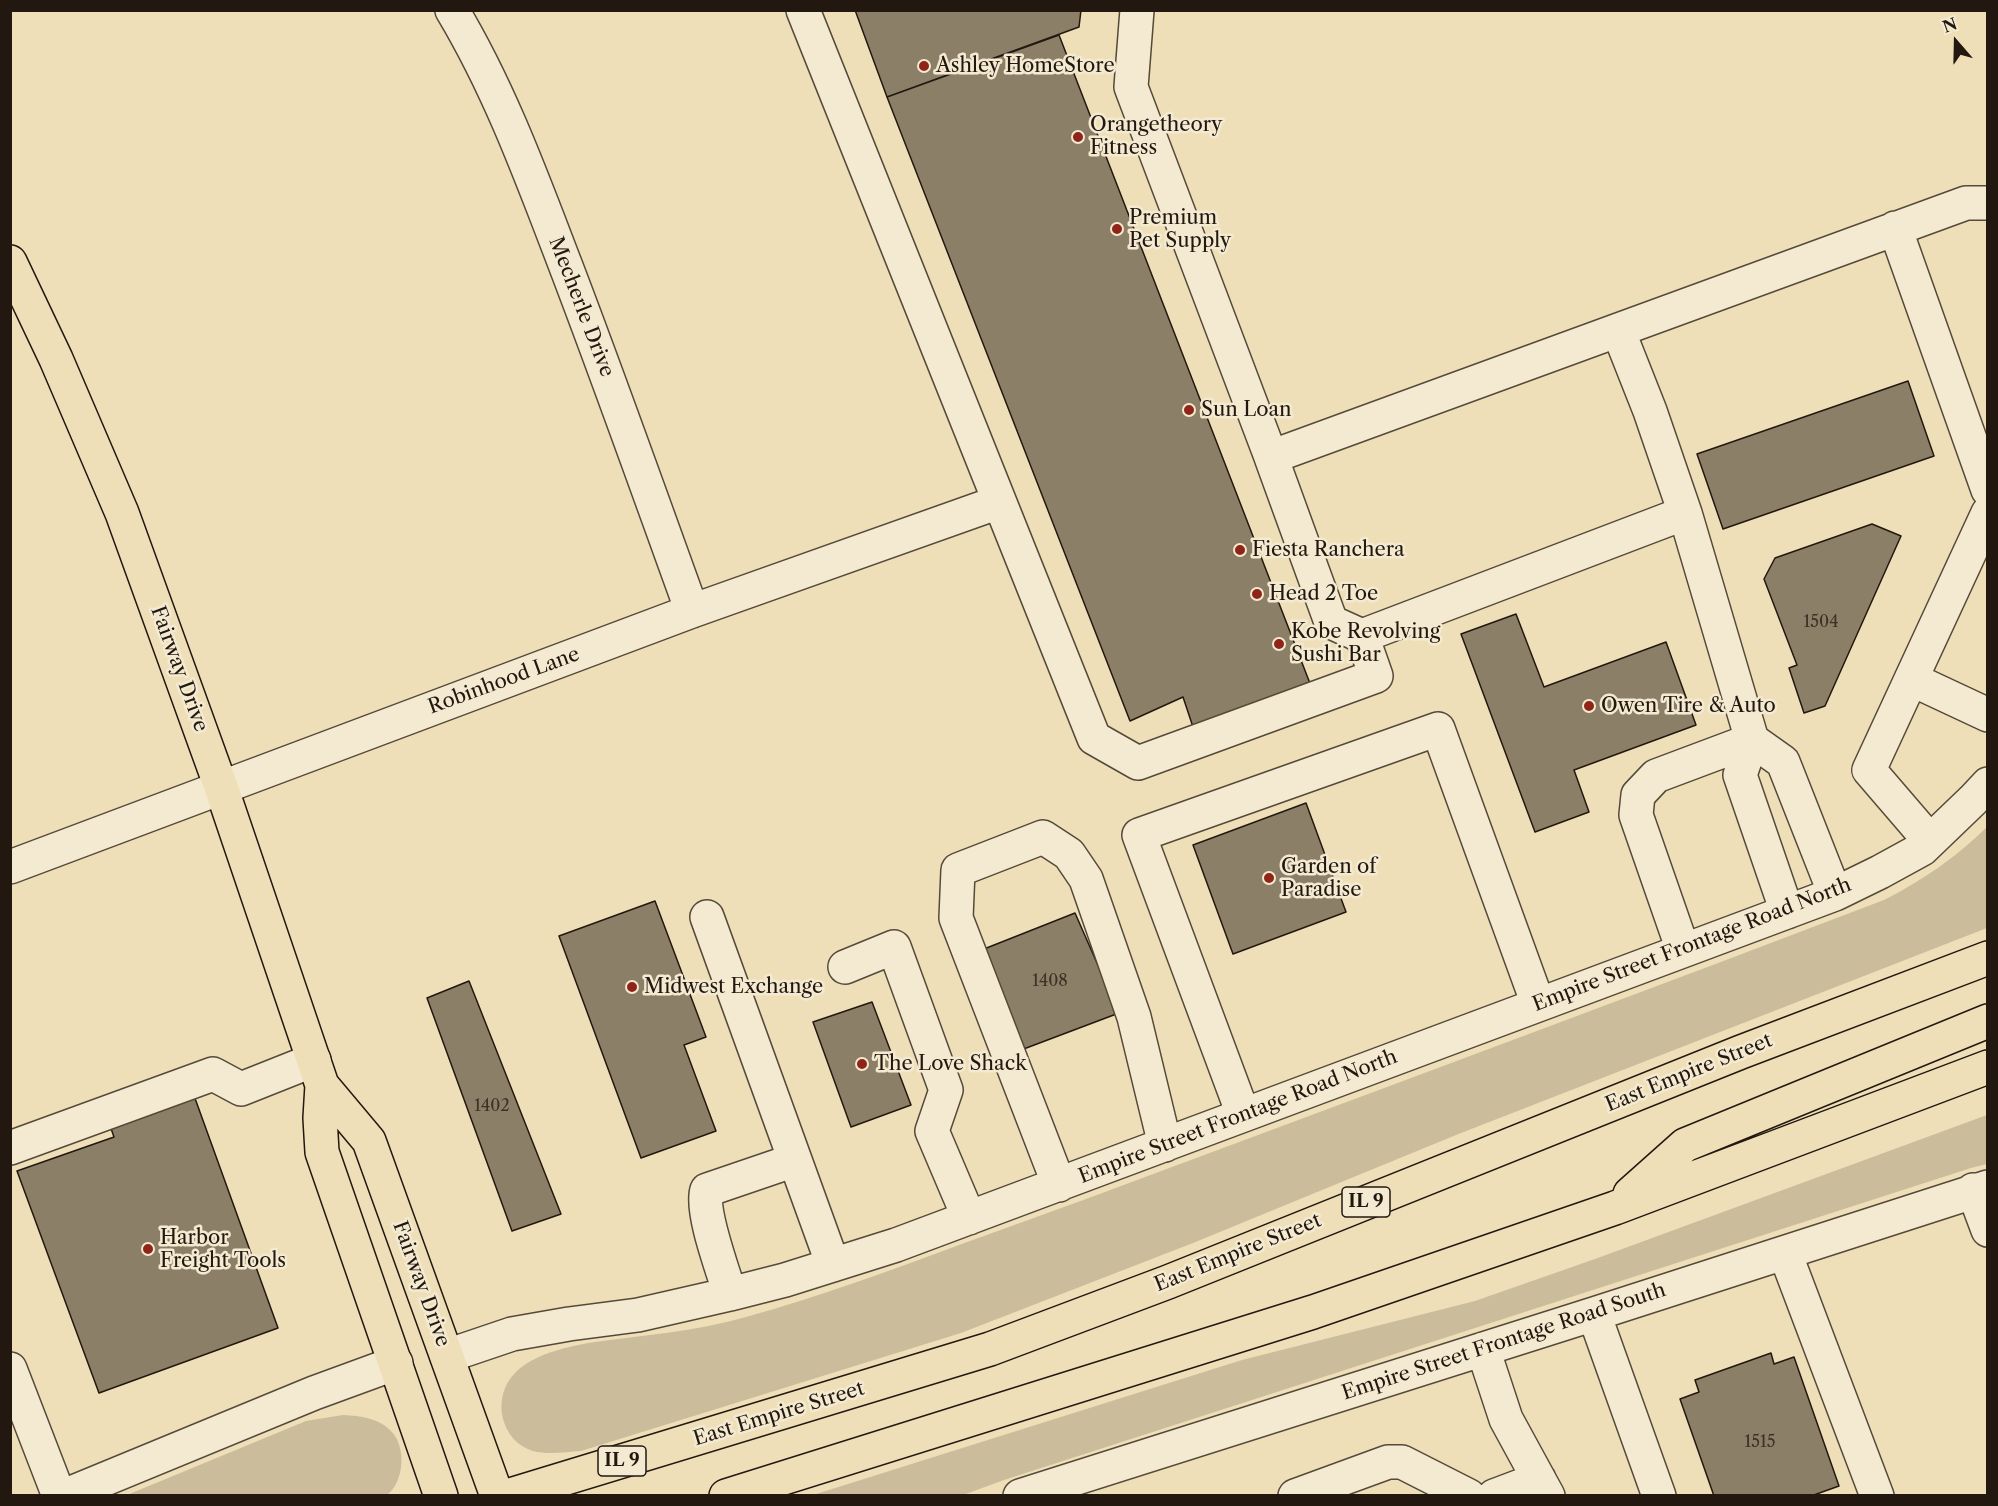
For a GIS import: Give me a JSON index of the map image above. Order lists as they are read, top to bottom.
{
  "streets": {
    "main road": ["Fairway Drive", "East Empire Street", "IL 9"],
    "street": [
      "Mecherle Drive",
      "Robinhood Lane",
      "Empire Street Frontage Road North",
      "Empire Street Frontage Road South"
    ]
  },
  "crossings": [
    ["Mecherle Drive", "Robinhood Lane"],
    ["Fairway Drive", "Robinhood Lane"],
    ["Fairway Drive", "Empire Street Frontage Road North"]
  ],
  "places": [
    "Ashley HomeStore",
    "Orangetheory Fitness",
    "Premium Pet Supply",
    "Sun Loan",
    "Fiesta Ranchera",
    "Head 2 Toe",
    "Kobe Revolving Sushi Bar",
    "Owen Tire & Auto",
    "Garden of Paradise",
    "Midwest Exchange",
    "The Love Shack",
    "Harbor Freight Tools"
  ],
  "house_numbers": [
    "1504",
    "1408",
    "1402",
    "1515"
  ],
  "north": "top"
}
